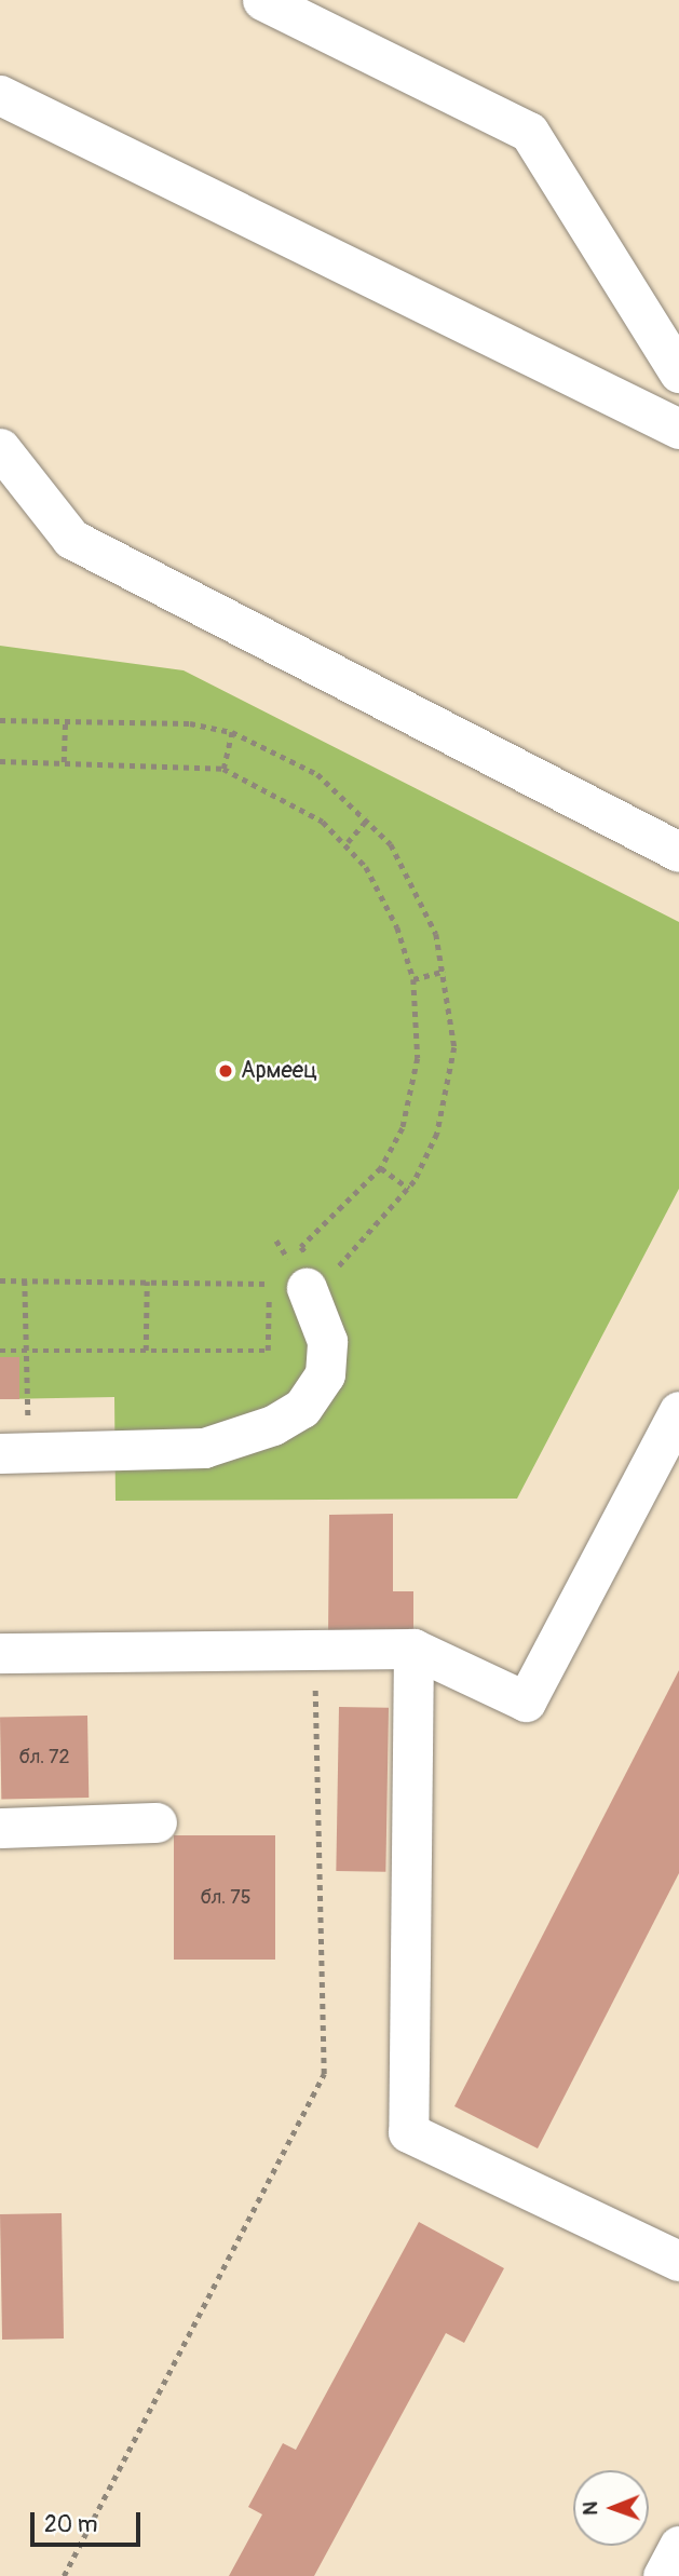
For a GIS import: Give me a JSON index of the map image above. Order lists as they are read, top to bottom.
{
  "places": ["Армеец"],
  "house_numbers": ["бл. 72", "бл. 75"],
  "scale_bar": "20 m",
  "north": "left"
}
